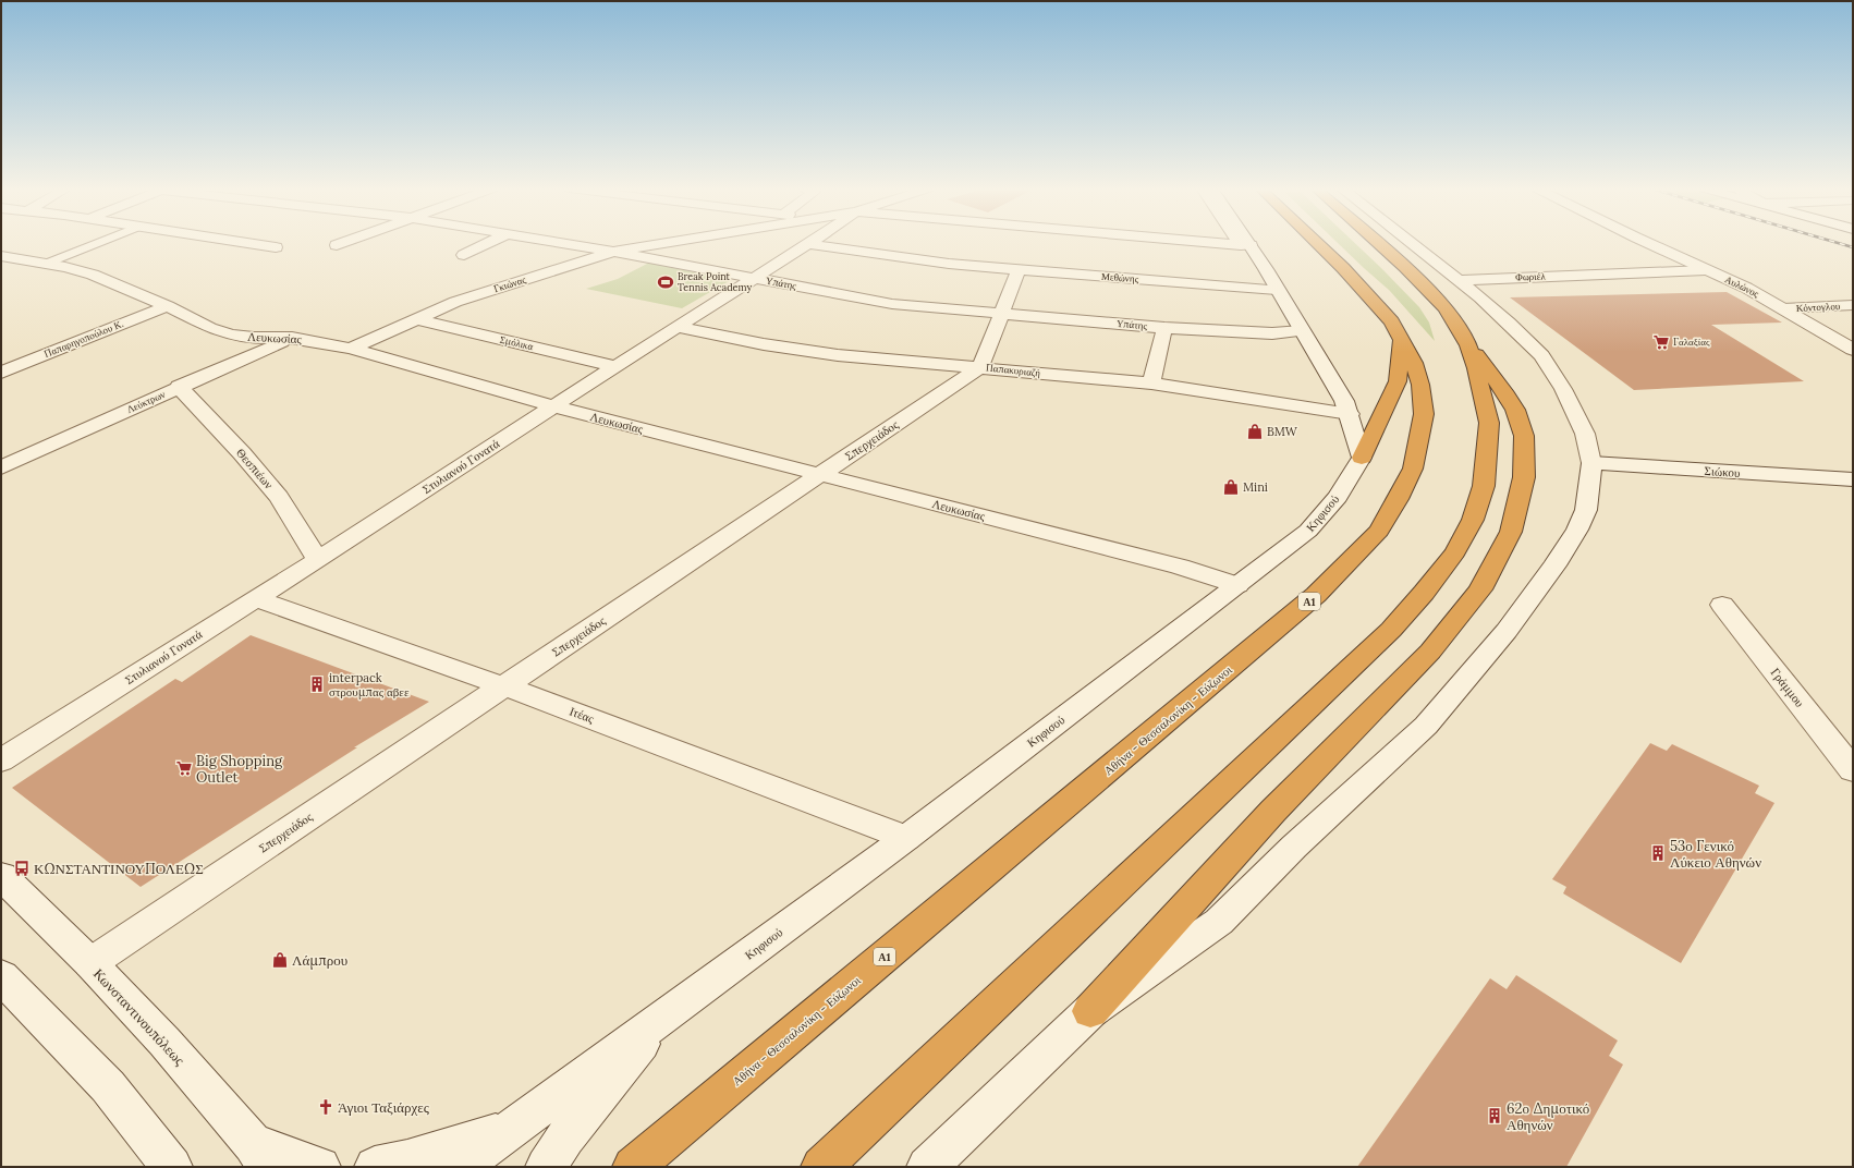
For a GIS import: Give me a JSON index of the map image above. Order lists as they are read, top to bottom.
{
  "streets": {
    "highway": ["Α1", "Αθήνα - Θεσσαλονίκη - Εύζωνοι"],
    "street": [
      "Φωριέλ",
      "Μεθώνης",
      "Υπάτης",
      "Γκιώνας",
      "Αυλώνος",
      "Κόντογλου",
      "Λευκωσίας",
      "Παπαρηγοπούλου Κ.",
      "Σμόλικα",
      "Παπακυριαζή",
      "Λεύκτρων",
      "Σπερχειάδος",
      "Στυλιανού Γονατά",
      "Θεσπιέων",
      "Σιώκου",
      "Κηφισού",
      "Γράμμου",
      "Ιτέας",
      "Κωνσταντινουπόλεως"
    ]
  },
  "crossings": [
    ["Φωριέλ", "Αυλώνος"],
    ["Μεθώνης", "Στυλιανού Γονατά"],
    ["Υπάτης", "Γκιώνας"],
    ["Υπάτης", "Στυλιανού Γονατά"],
    ["Γκιώνας", "Λευκωσίας"],
    ["Γκιώνας", "Σμόλικα"],
    ["Αυλώνος", "Κόντογλου"],
    ["Λευκωσίας", "Παπαρηγοπούλου Κ."],
    ["Λευκωσίας", "Λεύκτρων"],
    ["Λευκωσίας", "Σπερχειάδος"],
    ["Λευκωσίας", "Στυλιανού Γονατά"],
    ["Λευκωσίας", "Κηφισού"],
    ["Σμόλικα", "Στυλιανού Γονατά"],
    ["Παπακυριαζή", "Σπερχειάδος"],
    ["Παπακυριαζή", "Στυλιανού Γονατά"],
    ["Λεύκτρων", "Θεσπιέων"],
    ["Σπερχειάδος", "Ιτέας"],
    ["Σπερχειάδος", "Κωνσταντινουπόλεως"],
    ["Στυλιανού Γονατά", "Θεσπιέων"],
    ["Στυλιανού Γονατά", "Ιτέας"],
    ["Κηφισού", "Ιτέας"]
  ],
  "places": {
    "sports": ["Break Point Tennis Academy"],
    "supermarket": ["Γαλαξίας", "Big Shopping Outlet"],
    "shop": ["BMW", "Mini", "Λάμπρου"],
    "building": ["interpack στρουμπας αβεε", "53ο Γενικό Λύκειο Αθηνών", "62ο Δημοτικό Αθηνών"],
    "bus stop": ["ΚΩΝΣΤΑΝΤΙΝΟΥΠΟΛΕΩΣ"],
    "church": ["Άγιοι Ταξιάρχες"]
  }
}
